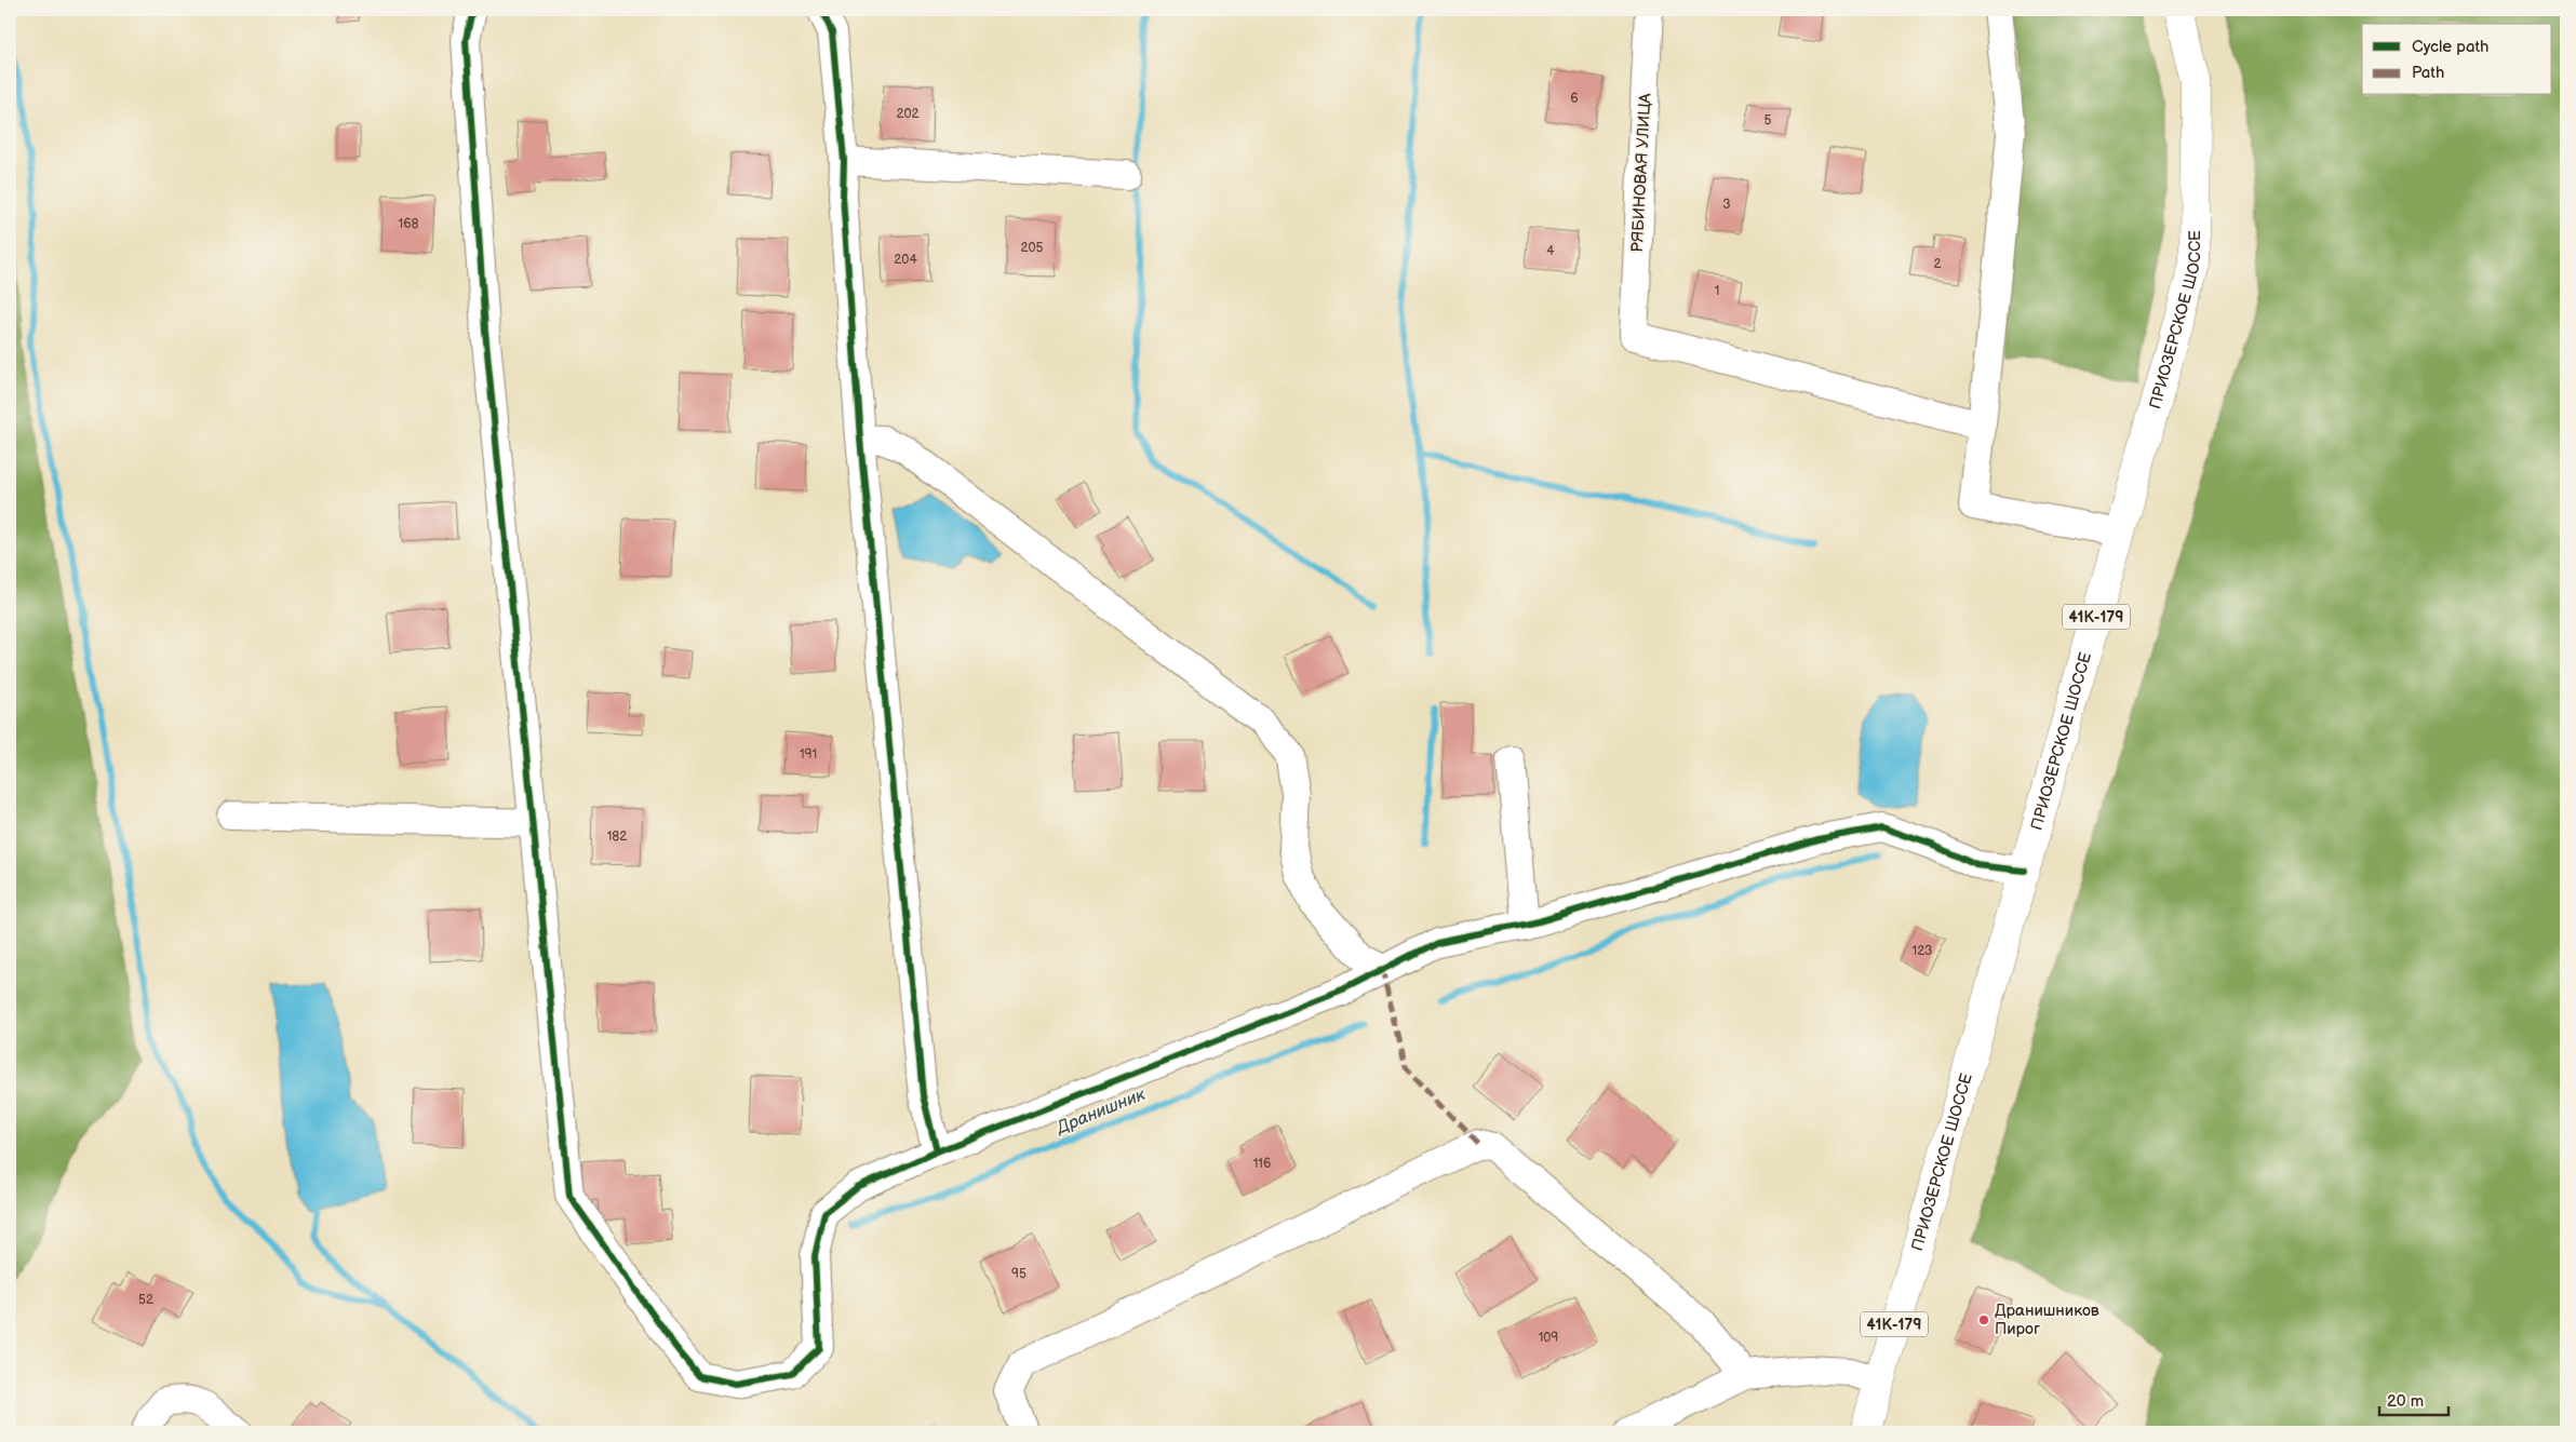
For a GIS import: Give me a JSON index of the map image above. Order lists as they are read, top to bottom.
{
  "streets": {
    "main road": ["ПРИОЗЕРСКОЕ ШОССЕ", "41К-179"],
    "street": ["РЯБИНОВАЯ УЛИЦА"]
  },
  "water": ["Дранишник"],
  "places": ["Дранишников Пирог"],
  "house_numbers": [
    "6",
    "202",
    "5",
    "3",
    "168",
    "205",
    "4",
    "204",
    "2",
    "1",
    "191",
    "182",
    "123",
    "116",
    "95",
    "52",
    "109"
  ],
  "legend": ["Cycle path", "Path"],
  "scale_bar": "20 m"
}
